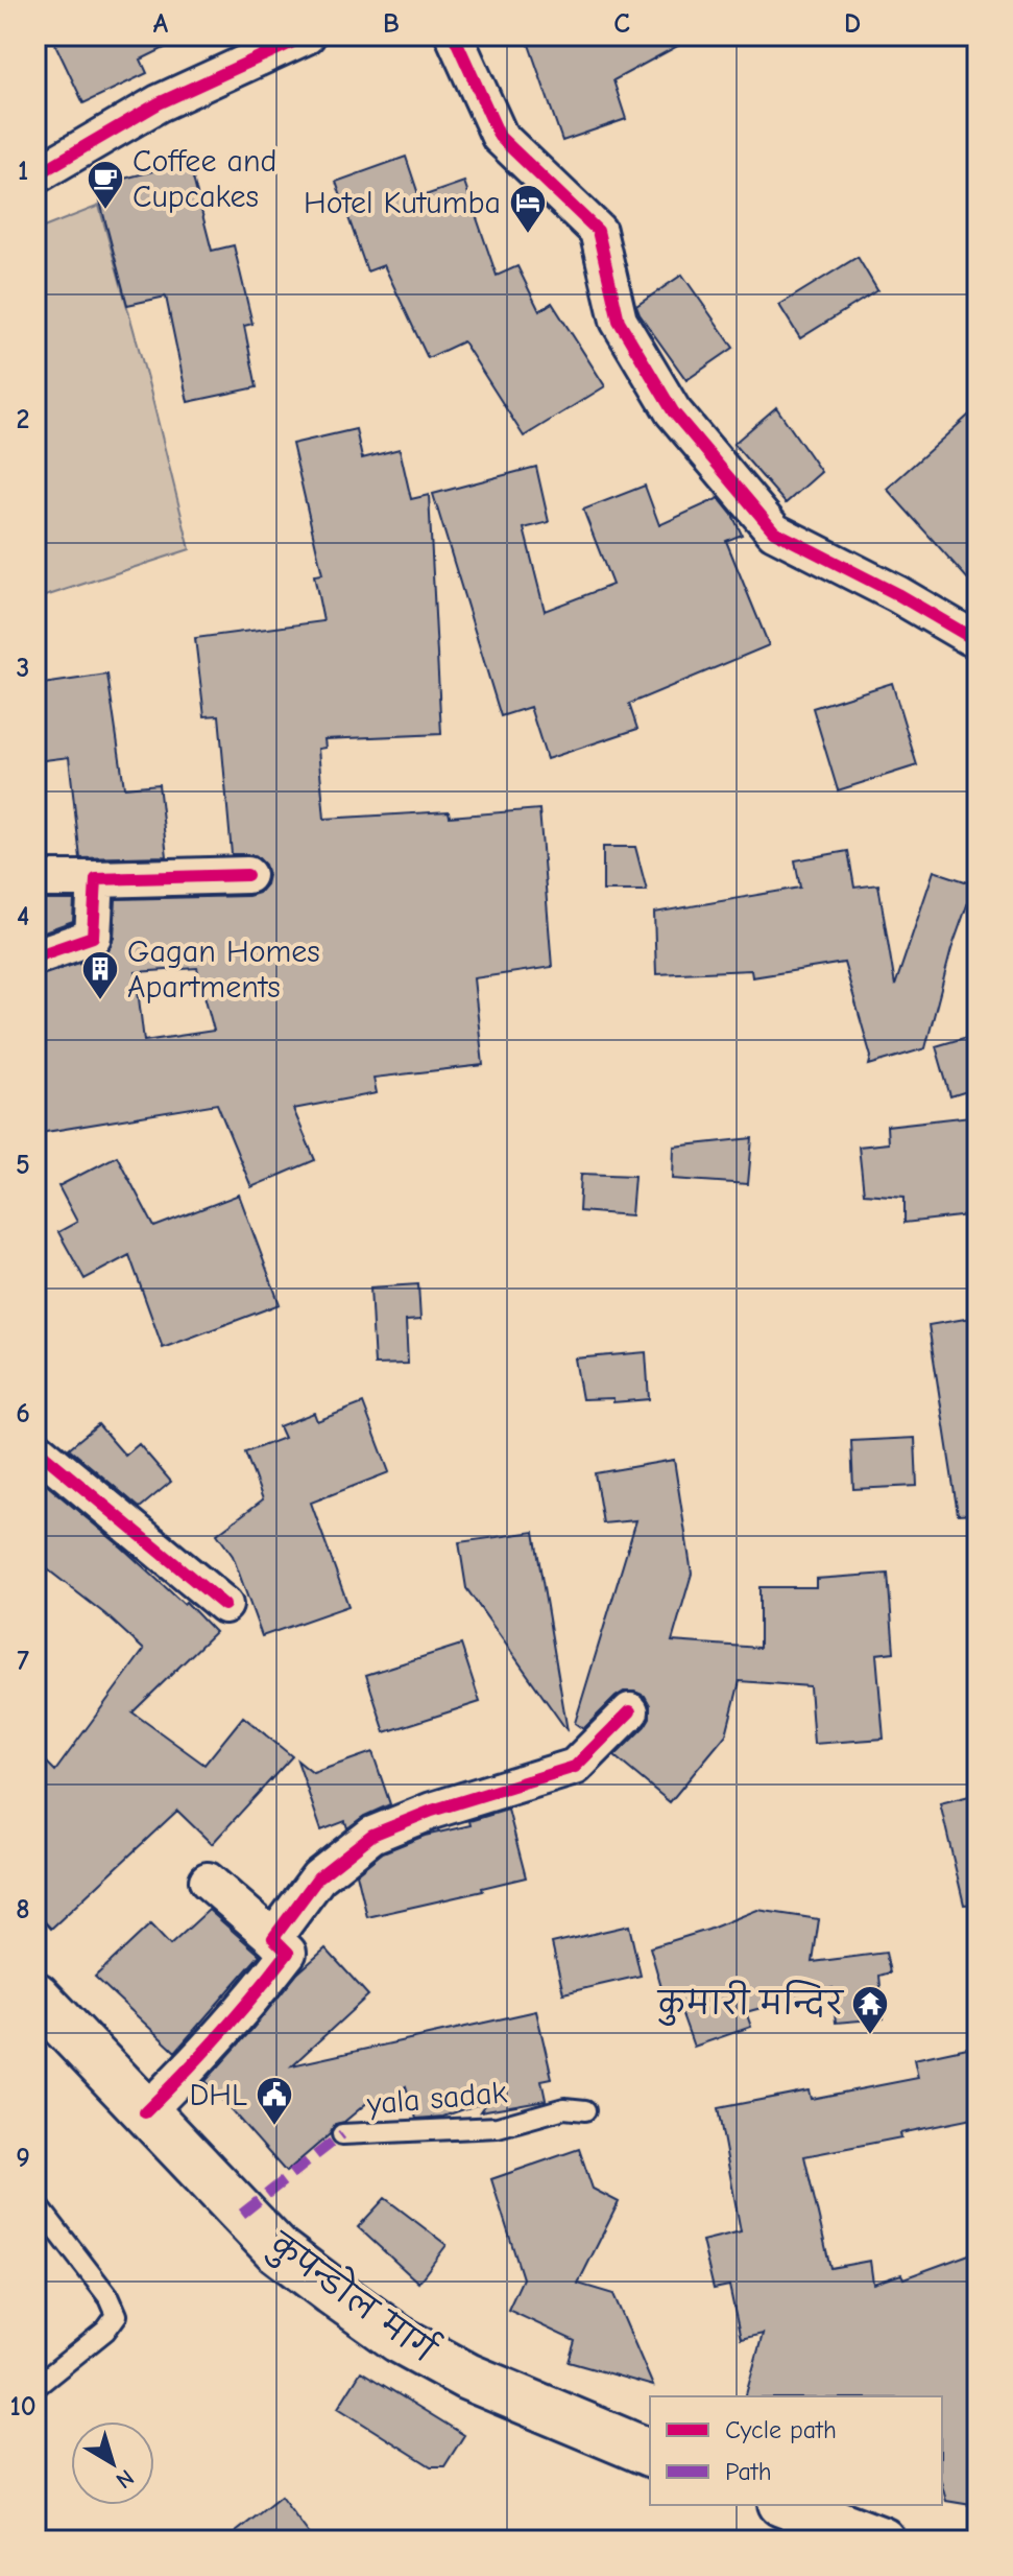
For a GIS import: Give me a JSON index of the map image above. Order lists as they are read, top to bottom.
{
  "streets": {
    "main road": ["कुपन्डोल मार्ग"],
    "lane": ["yala sadak"]
  },
  "places": {
    "cafe": ["Coffee and Cupcakes"],
    "hotel": ["Hotel Kutumba"],
    "building": ["Gagan Homes Apartments"],
    "temple": ["कुमारी मन्दिर"],
    "public building": ["DHL"]
  },
  "legend": ["Cycle path", "Path"],
  "north": "bottom right",
  "grid": {
    "columns": [
      "A",
      "B",
      "C",
      "D"
    ],
    "rows": [
      "1",
      "2",
      "3",
      "4",
      "5",
      "6",
      "7",
      "8",
      "9",
      "10"
    ]
  }
}
